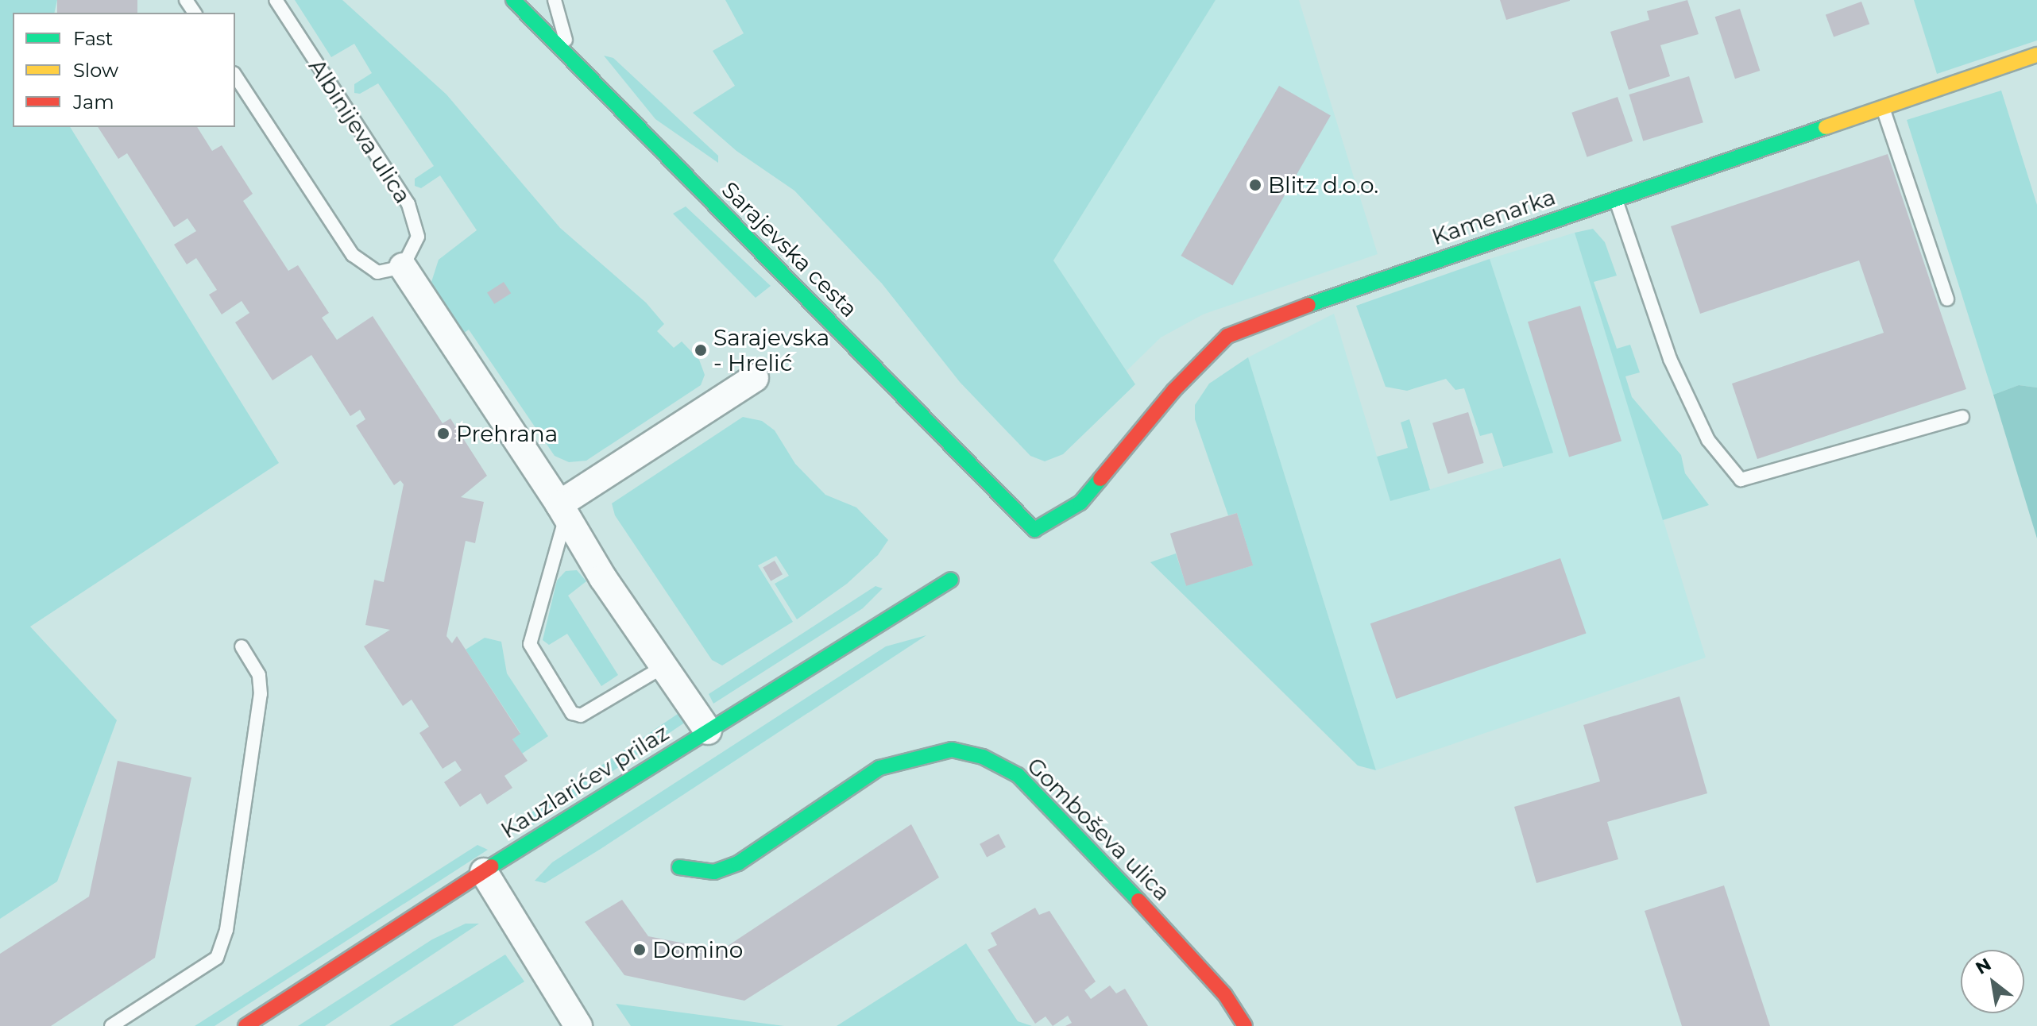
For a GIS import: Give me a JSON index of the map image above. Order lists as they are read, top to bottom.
{
  "streets": {
    "street": [
      "Kamenarka",
      "Sarajevska cesta",
      "Kauzlarićev prilaz",
      "Gomboševa ulica"
    ],
    "lane": ["Albinijeva ulica"]
  },
  "crossings": [
    ["Kamenarka", "Sarajevska cesta"]
  ],
  "places": [
    "Blitz d.o.o.",
    "Sarajevska - Hrelić",
    "Prehrana",
    "Domino"
  ],
  "legend": ["Fast", "Slow", "Jam"],
  "north": "top left"
}
